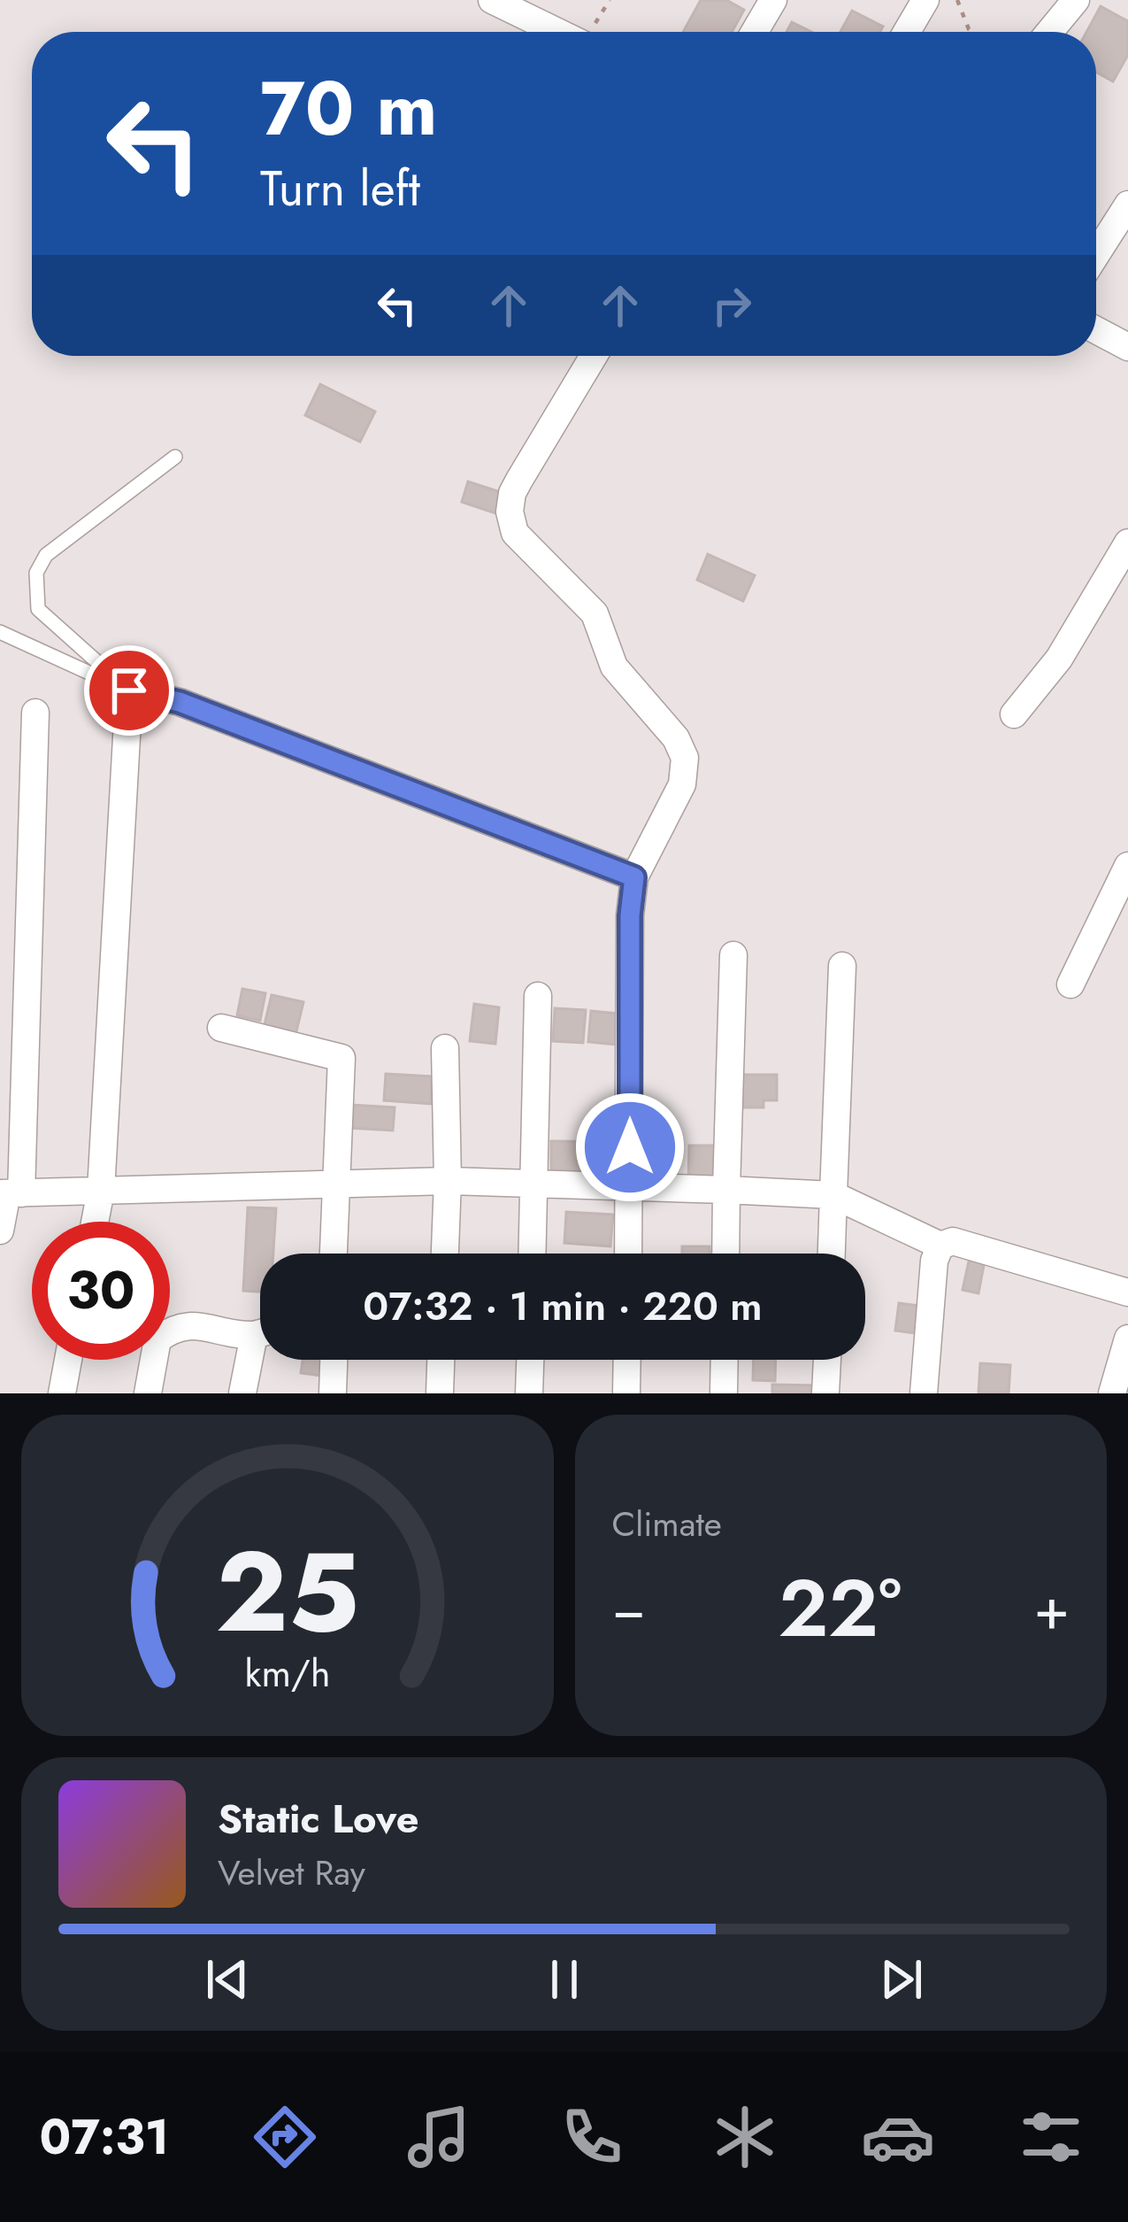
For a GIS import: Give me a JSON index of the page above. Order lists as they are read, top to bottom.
{
  "page": {
    "turn": ["70 m", "Turn left"],
    "limit": "30",
    "trip": "07:32 · 1 min · 220 m",
    "tile": "Climate",
    "heat": ["−", "22°", "+"],
    "song": ["Static Love", "Velvet Ray"],
    "tabs": "07:31",
    "gauge": ["25", "km/h"]
  }
}
